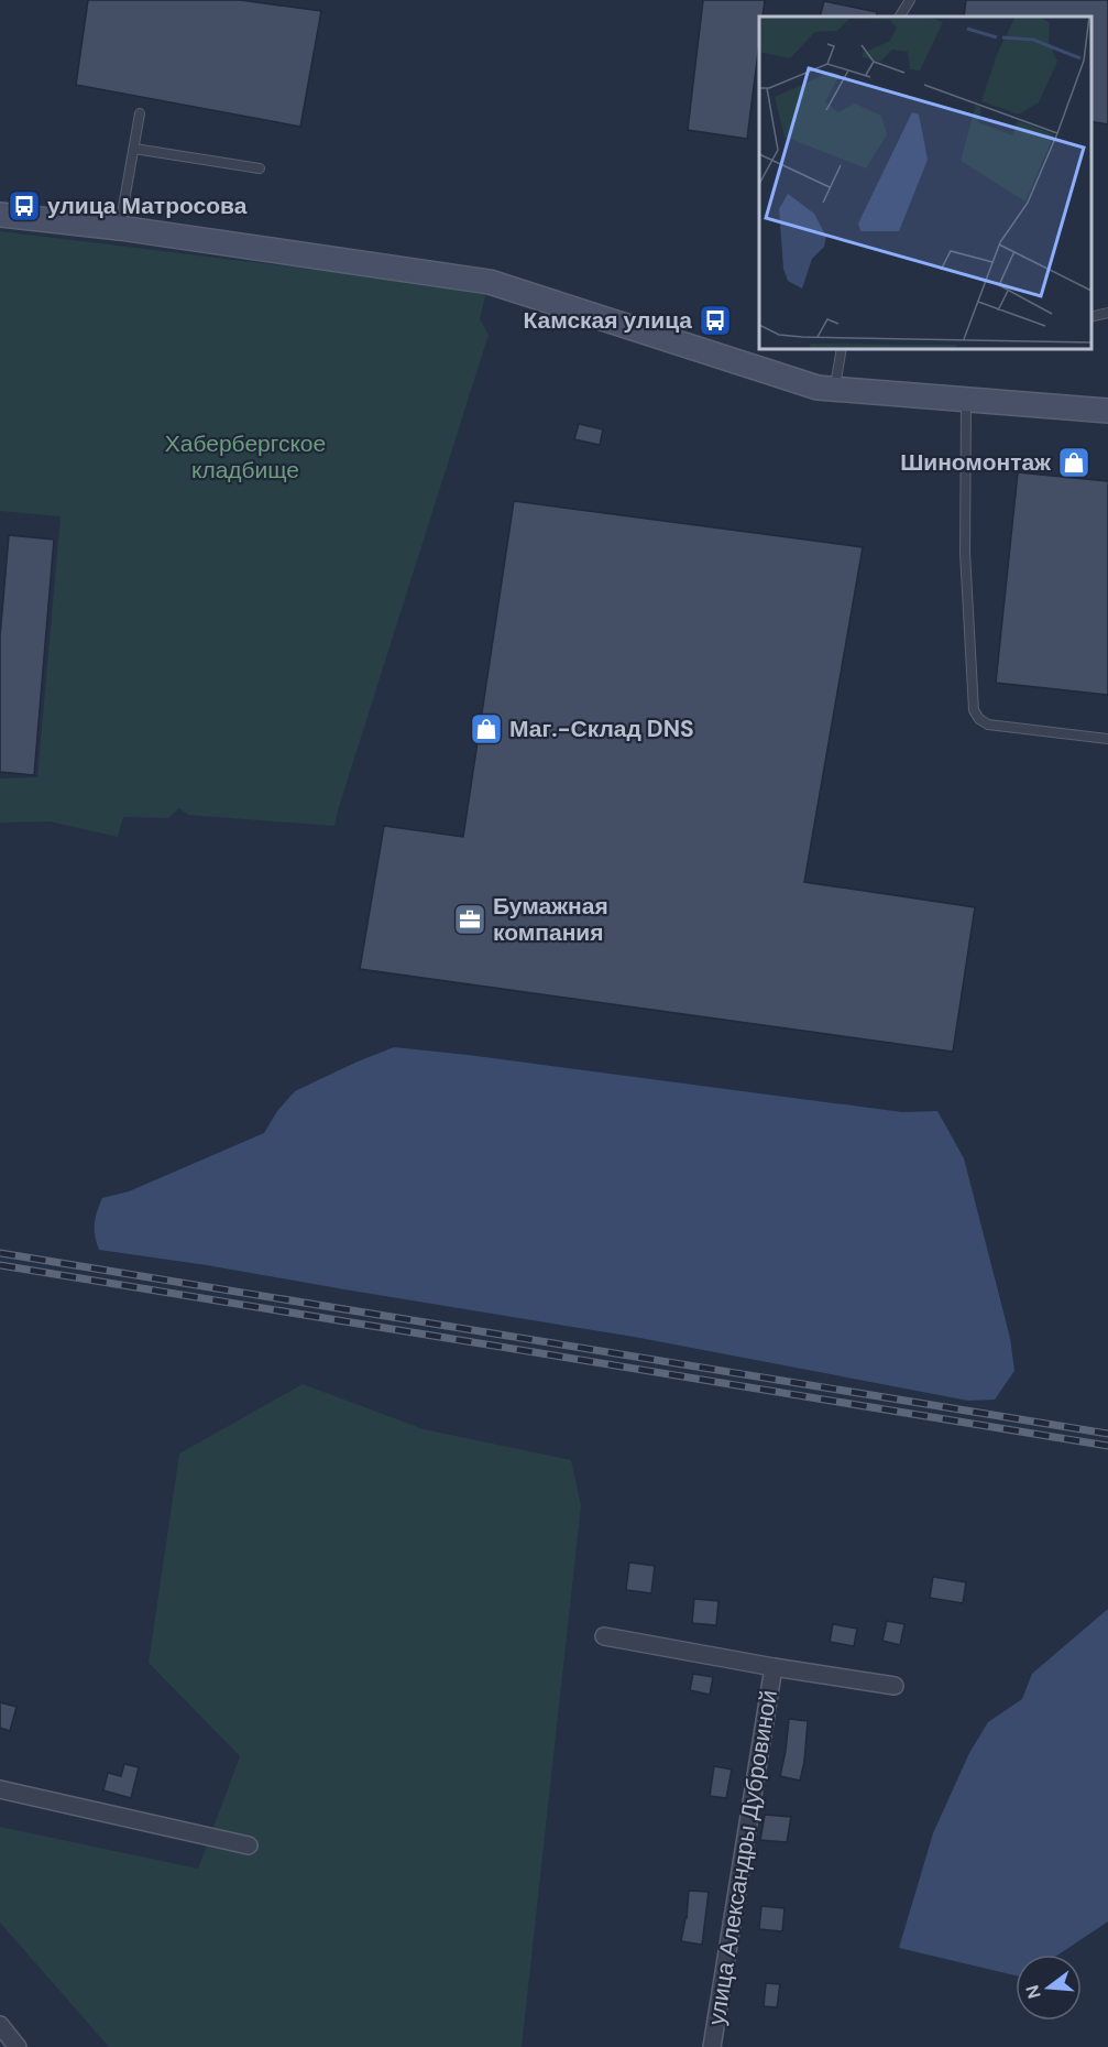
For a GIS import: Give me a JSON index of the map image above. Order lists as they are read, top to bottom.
{
  "streets": {
    "street": ["улица Александры Дубровиной"]
  },
  "parks": ["Хабербергское кладбище"],
  "places": {
    "bus stop": ["улица Матросова", "Камская улица"],
    "shop": ["Шиномонтаж", "Маг.-Склад DNS"],
    "office": ["Бумажная компания"]
  },
  "north": "left"
}
